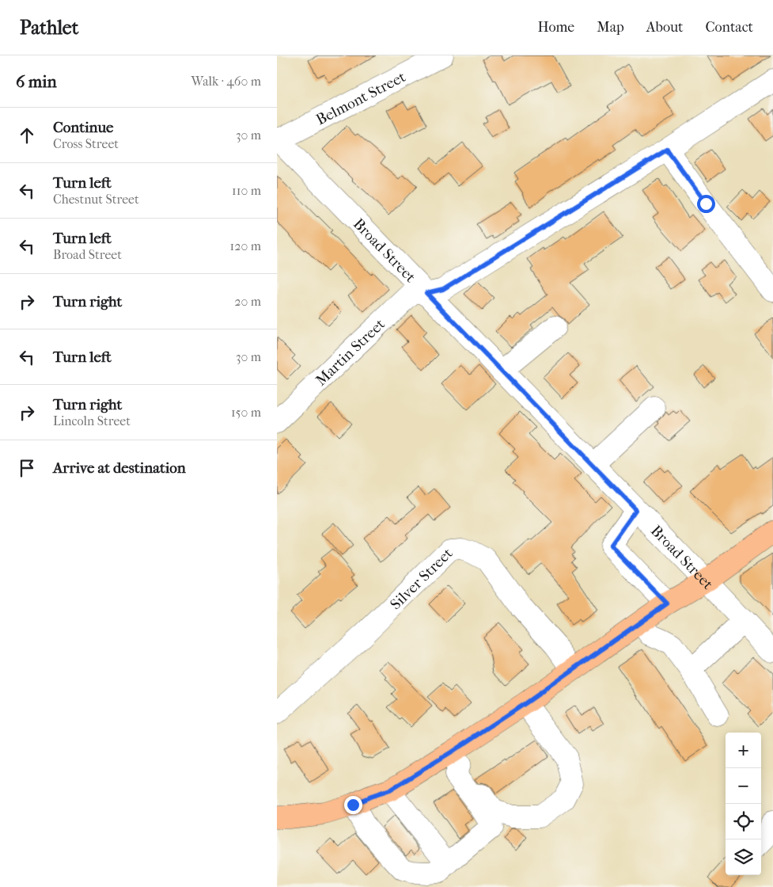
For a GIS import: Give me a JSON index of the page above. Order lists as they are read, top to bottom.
{
  "streets": {
    "street": [
      "Belmont Street",
      "Broad Street",
      "Martin Street",
      "Silver Street"
    ]
  },
  "crossings": [
    ["Belmont Street", "Broad Street"],
    ["Broad Street", "Martin Street"]
  ],
  "page": {
    "header": "Pathlet",
    "nav": [
      "Home",
      "Map",
      "About",
      "Contact"
    ],
    "heading": ["6 min", "Walk · 460 m"],
    "list": [
      ["Continue", "Cross Street", "30 m"],
      ["Turn left", "Chestnut Street", "110 m"],
      ["Turn left", "Broad Street", "120 m"],
      ["Turn right", "20 m"],
      ["Turn left", "30 m"],
      ["Turn right", "Lincoln Street", "150 m"],
      "Arrive at destination"
    ],
    "map_buttons": ["+", "−"]
  }
}
